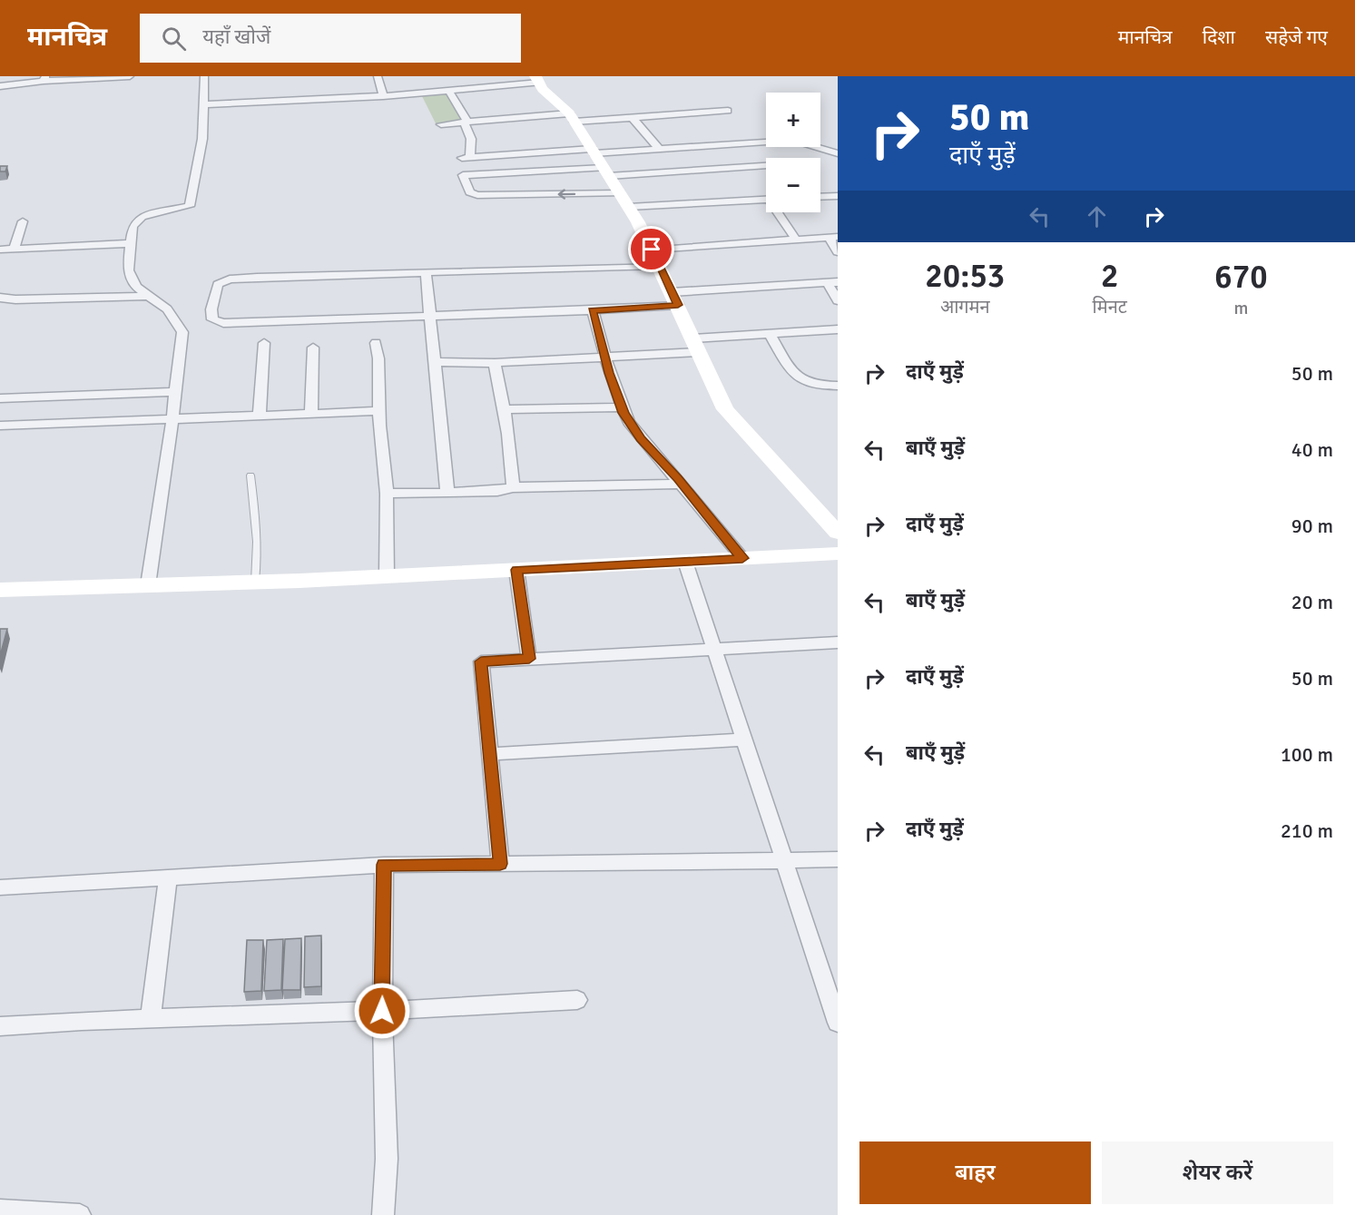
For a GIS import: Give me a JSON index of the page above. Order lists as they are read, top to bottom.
{
  "page": {
    "header": "मानचित्र",
    "search": "यहाँ खोजें",
    "nav": ["मानचित्र", "दिशा", "सहेजे गए"],
    "turn": ["50 m", "दाएँ मुड़ें"],
    "map_buttons": ["+", "−"],
    "eta": [
      "20:53",
      "आगमन",
      "2",
      "मिनट",
      "670",
      "m"
    ],
    "list": [
      {
        "name": "दाएँ मुड़ें",
        "value": "50 m"
      },
      {
        "name": "बाएँ मुड़ें",
        "value": "40 m"
      },
      {
        "name": "दाएँ मुड़ें",
        "value": "90 m"
      },
      {
        "name": "बाएँ मुड़ें",
        "value": "20 m"
      },
      {
        "name": "दाएँ मुड़ें",
        "value": "50 m"
      },
      {
        "name": "बाएँ मुड़ें",
        "value": "100 m"
      },
      {
        "name": "दाएँ मुड़ें",
        "value": "210 m"
      }
    ],
    "buttons": ["बाहर", "शेयर करें"]
  }
}
